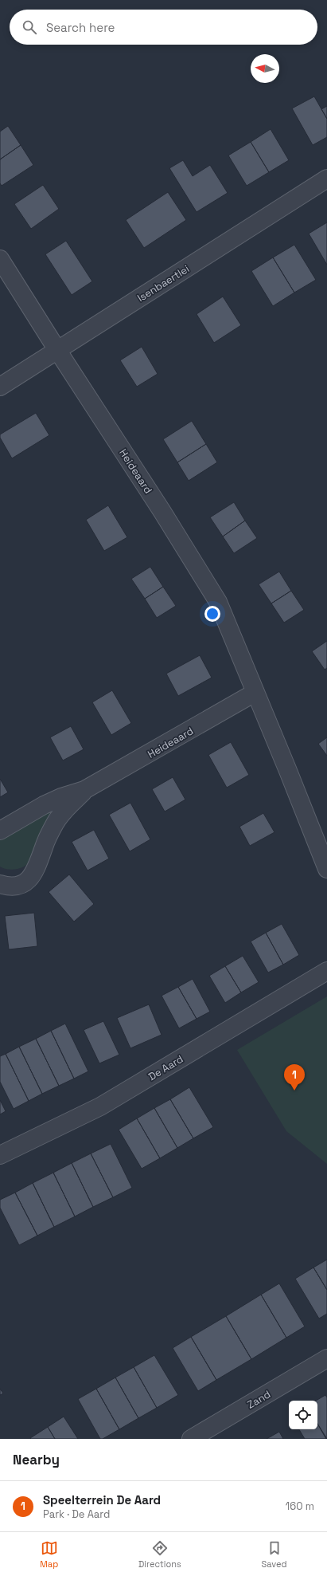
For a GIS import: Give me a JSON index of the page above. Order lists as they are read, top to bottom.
{
  "streets": {
    "street": [
      "Isenbaertlei",
      "Heideaard",
      "De Aard",
      "Zand"
    ]
  },
  "crossings": [
    ["Isenbaertlei", "Heideaard"]
  ],
  "north": "left",
  "page": {
    "search": "Search here",
    "pins": "1",
    "heading": "Nearby",
    "list": [
      {
        "mark": "1",
        "name": "Speelterrein De Aard",
        "note": "Park · De Aard",
        "value": "160 m"
      }
    ],
    "nav": ["Map", "Directions", "Saved"]
  }
}
